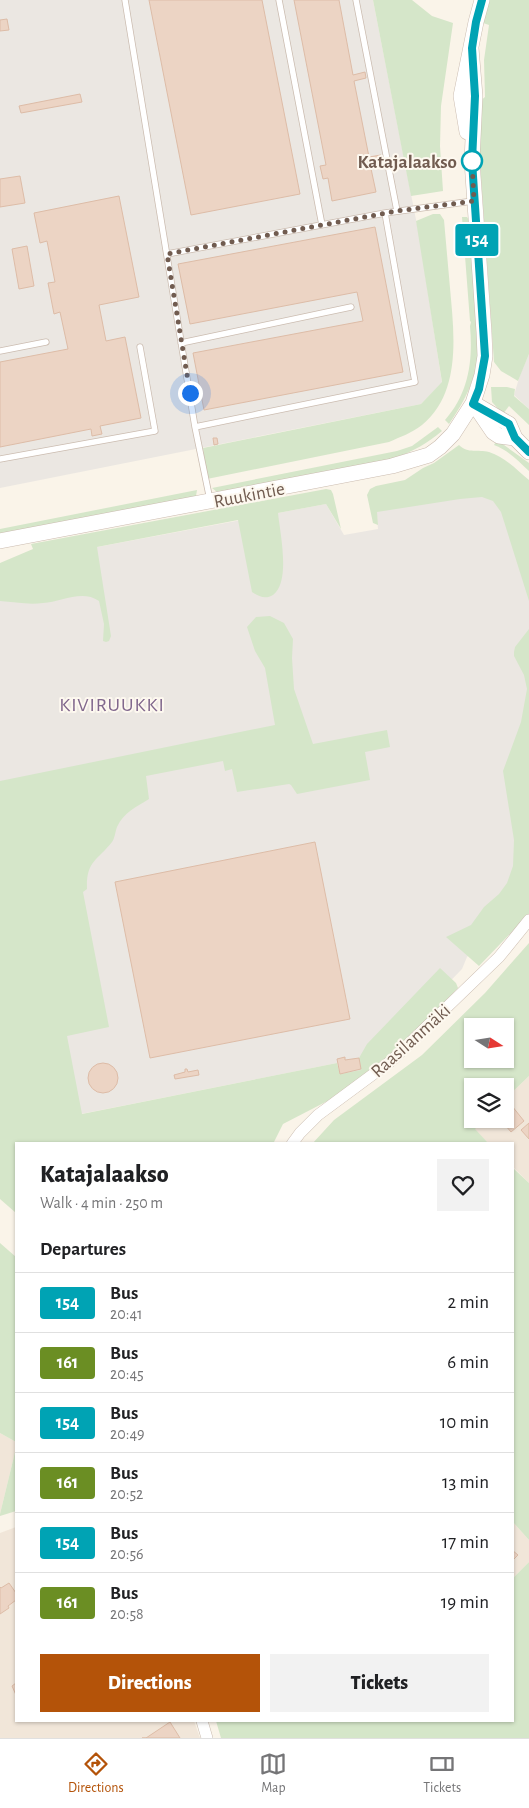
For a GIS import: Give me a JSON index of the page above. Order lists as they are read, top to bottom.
{
  "streets": {
    "street": ["Ruukintie", "Raasilanmäki"]
  },
  "districts": ["KIVIRUUKKI"],
  "places": ["Katajalaakso"],
  "lines": ["bus line 154"],
  "north": "right",
  "page": {
    "on_map": "154",
    "heading": [
      ["Katajalaakso", "Walk · 4 min · 250 m"],
      "Departures"
    ],
    "list": [
      {
        "mark": "154",
        "name": "Bus",
        "note": "20:41",
        "value": "2 min"
      },
      {
        "mark": "161",
        "name": "Bus",
        "note": "20:45",
        "value": "6 min"
      },
      {
        "mark": "154",
        "name": "Bus",
        "note": "20:49",
        "value": "10 min"
      },
      {
        "mark": "161",
        "name": "Bus",
        "note": "20:52",
        "value": "13 min"
      },
      {
        "mark": "154",
        "name": "Bus",
        "note": "20:56",
        "value": "17 min"
      },
      {
        "mark": "161",
        "name": "Bus",
        "note": "20:58",
        "value": "19 min"
      }
    ],
    "buttons": ["Directions", "Tickets"],
    "tabs": ["Directions", "Map", "Tickets"]
  }
}
